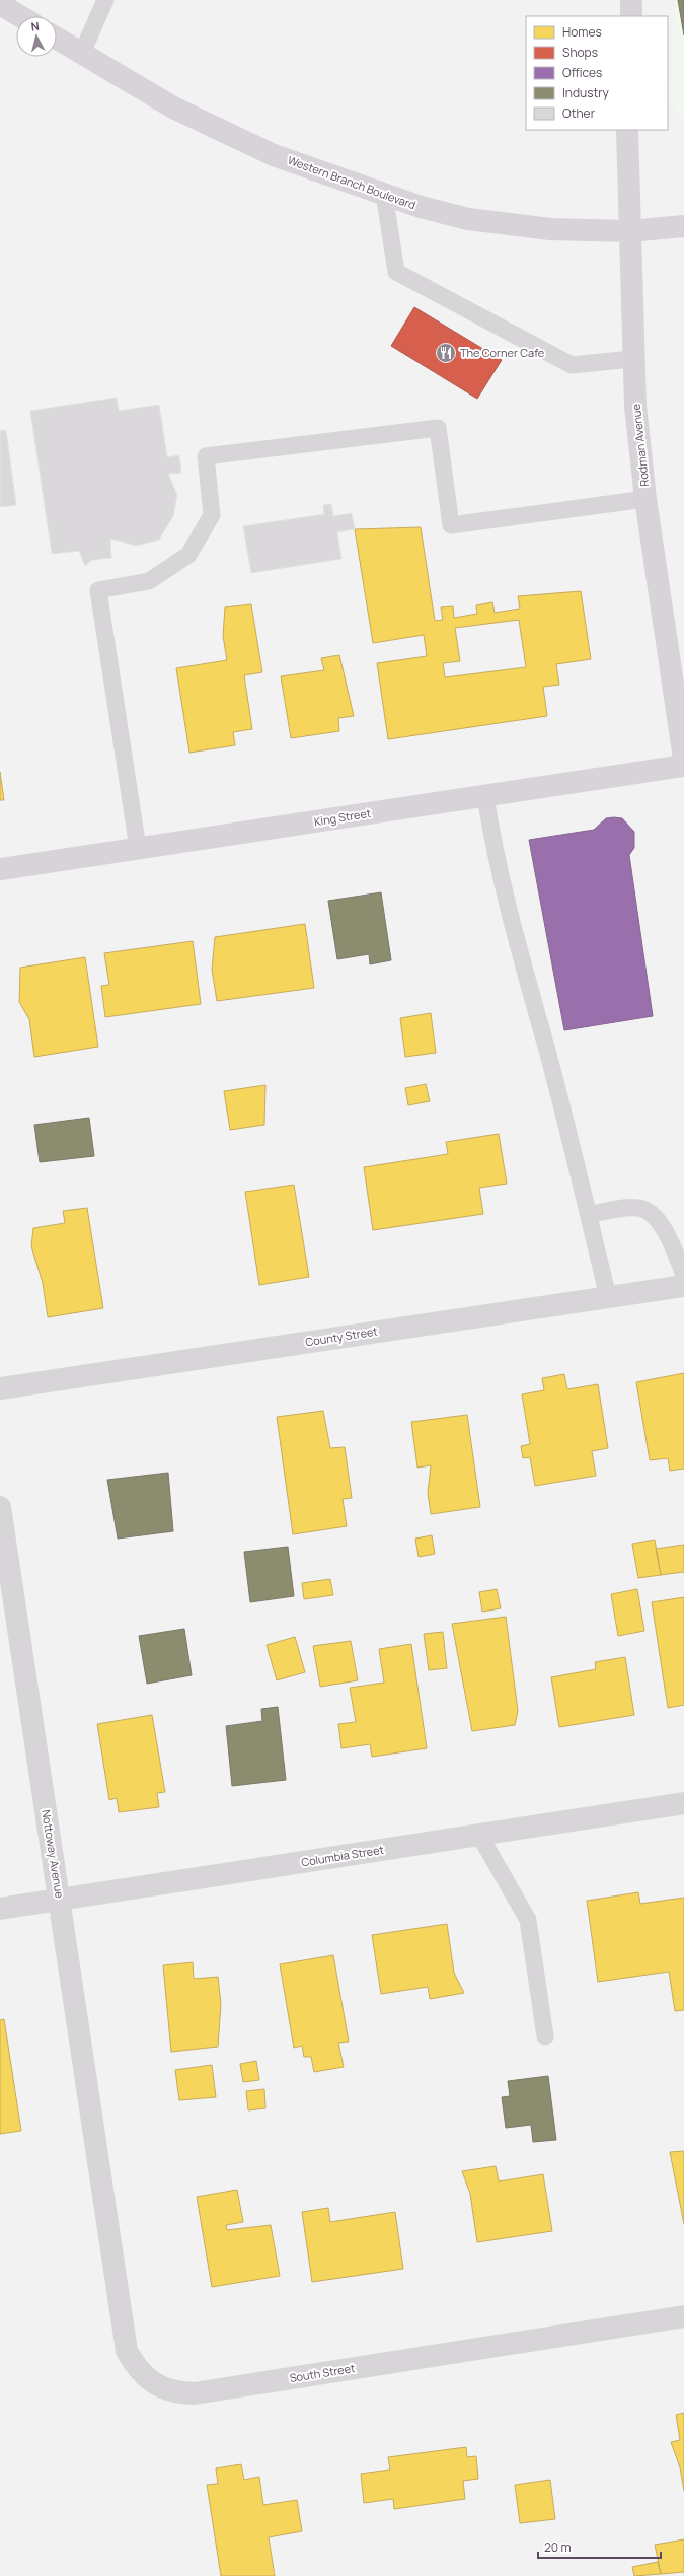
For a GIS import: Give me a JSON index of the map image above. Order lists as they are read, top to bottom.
{
  "streets": {
    "street": [
      "Western Branch Boulevard",
      "Rodman Avenue",
      "King Street",
      "County Street",
      "Nottoway Avenue",
      "Columbia Street",
      "South Street"
    ]
  },
  "crossings": [
    ["Western Branch Boulevard", "Rodman Avenue"],
    ["Nottoway Avenue", "Columbia Street"],
    ["Nottoway Avenue", "South Street"]
  ],
  "places": {
    "restaurant": ["The Corner Cafe"]
  },
  "legend": [
    "Homes",
    "Shops",
    "Offices",
    "Industry",
    "Other"
  ],
  "scale_bar": "20 m",
  "north": "top"
}
